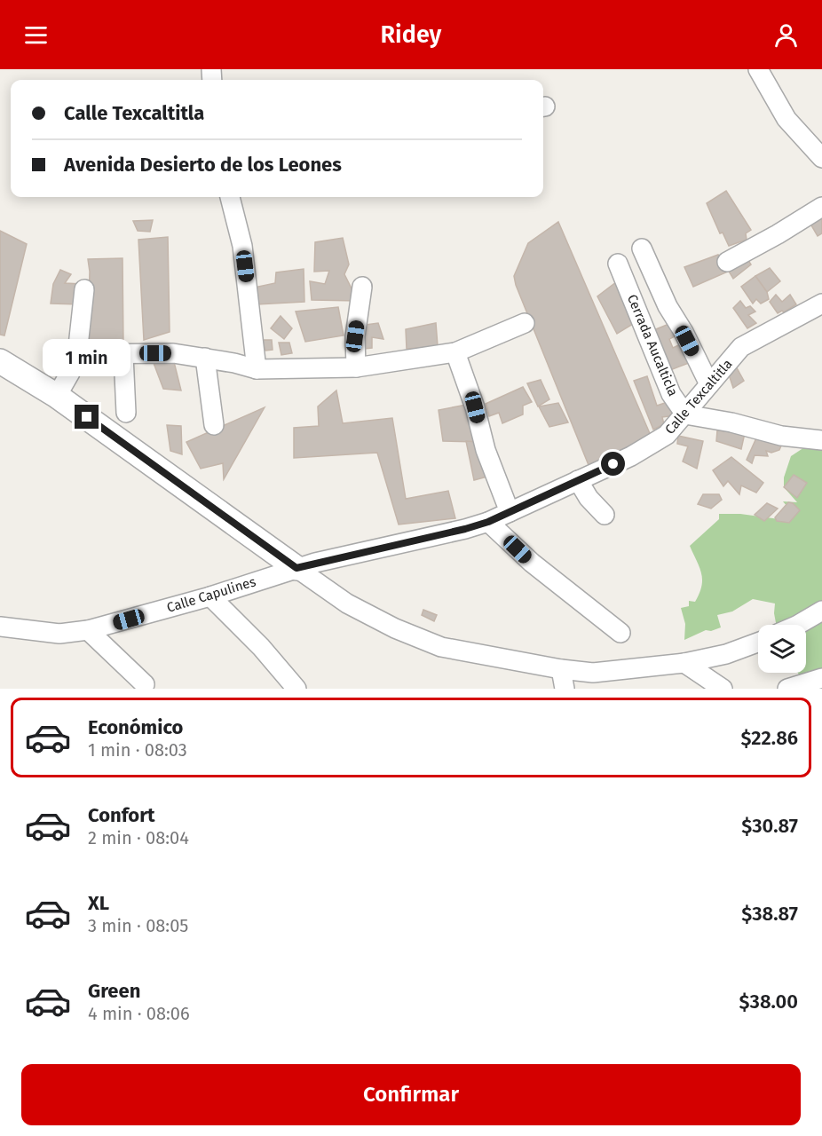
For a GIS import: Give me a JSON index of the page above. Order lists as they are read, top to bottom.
{
  "streets": {
    "street": ["Cerrada Aucalticla", "Calle Texcaltitla", "Calle Capulines"]
  },
  "crossings": [
    ["Cerrada Aucalticla", "Calle Texcaltitla"],
    ["Calle Texcaltitla", "Calle Capulines"]
  ],
  "page": {
    "header": "Ridey",
    "banner": ["Calle Texcaltitla", "Avenida Desierto de los Leones"],
    "bubble": "1 min",
    "list": [
      {
        "name": "Económico",
        "note": "1 min · 08:03",
        "value": "$22.86"
      },
      {
        "name": "Confort",
        "note": "2 min · 08:04",
        "value": "$30.87"
      },
      {
        "name": "XL",
        "note": "3 min · 08:05",
        "value": "$38.87"
      },
      {
        "name": "Green",
        "note": "4 min · 08:06",
        "value": "$38.00"
      }
    ],
    "buttons": "Confirmar"
  }
}
